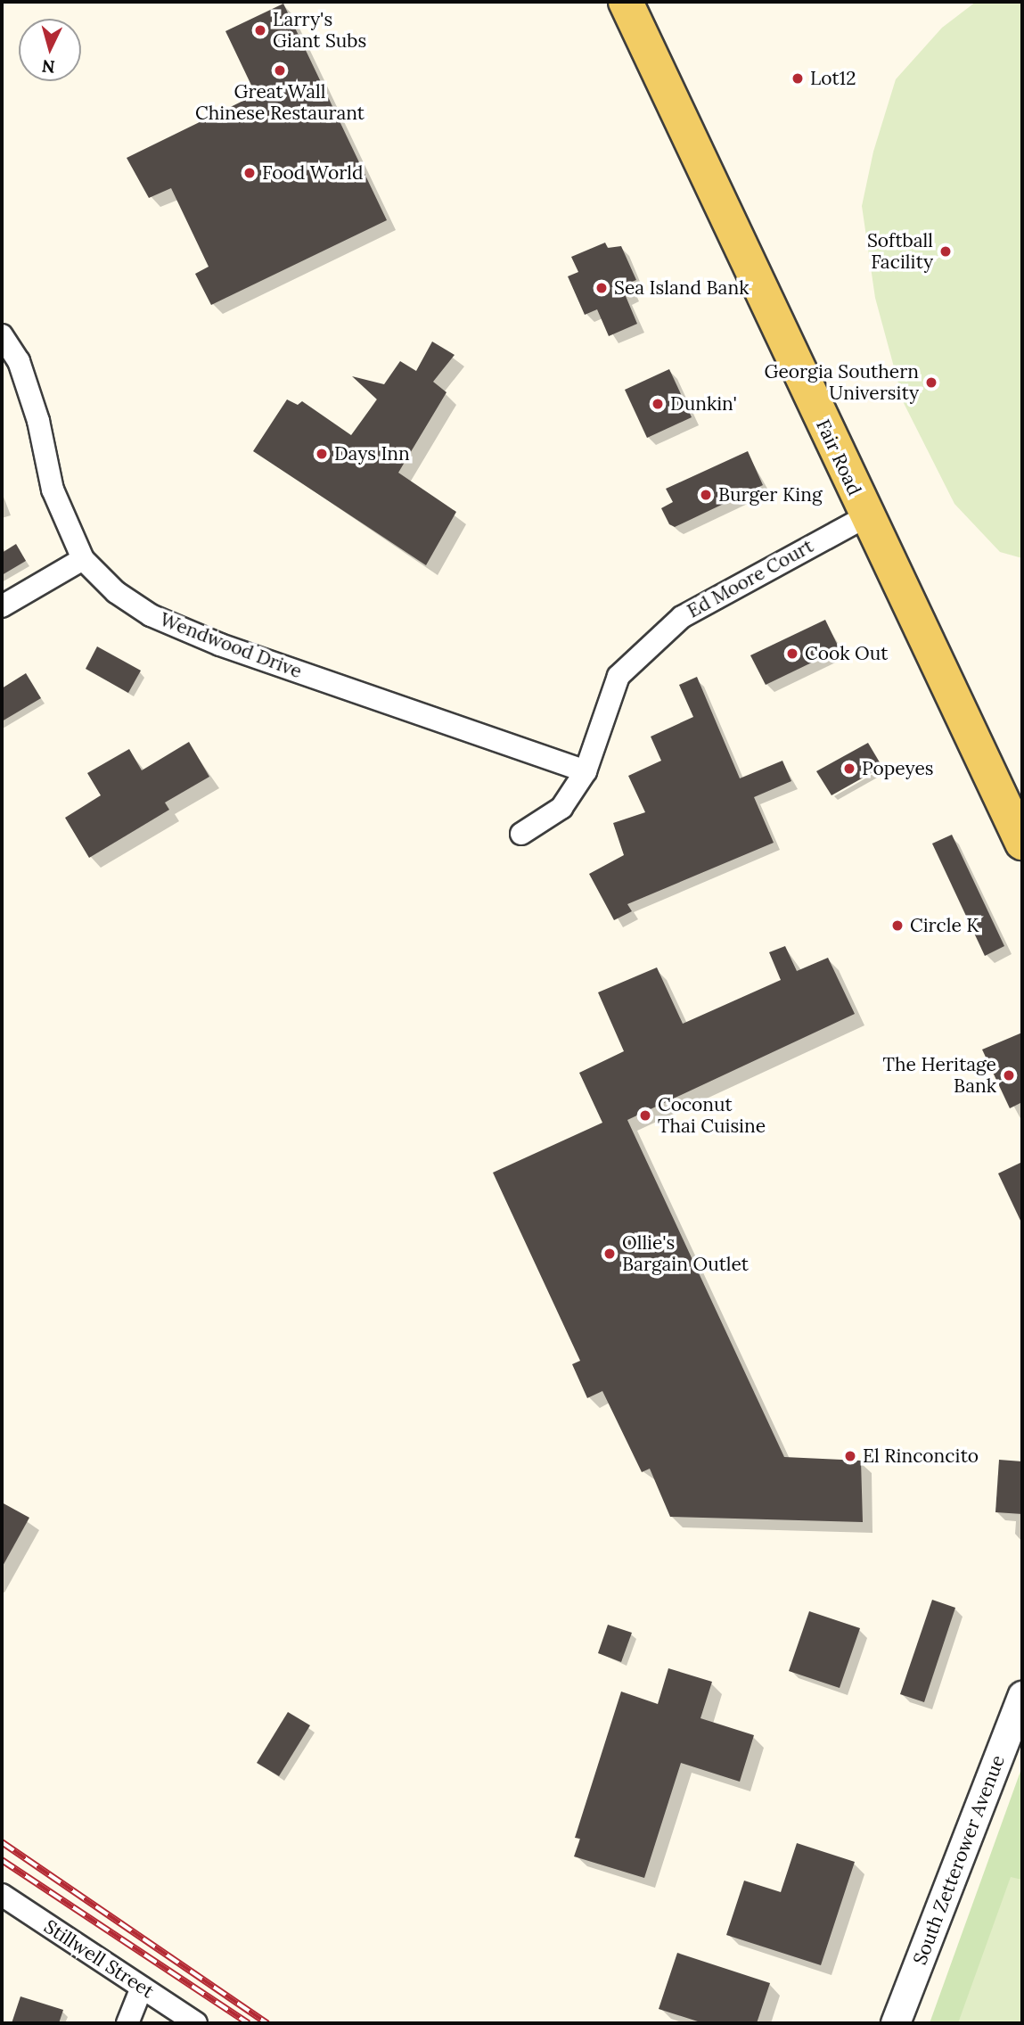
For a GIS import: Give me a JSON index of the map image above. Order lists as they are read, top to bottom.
{
  "streets": {
    "main road": ["Fair Road"],
    "street": [
      "Ed Moore Court",
      "Wendwood Drive",
      "South Zetterower Avenue",
      "Stillwell Street"
    ]
  },
  "crossings": [
    ["Fair Road", "Ed Moore Court"],
    ["Ed Moore Court", "Wendwood Drive"]
  ],
  "places": [
    "Larry's Giant Subs",
    "Great Wall Chinese Restaurant",
    "Lot12",
    "Food World",
    "Softball Facility",
    "Sea Island Bank",
    "Georgia Southern University",
    "Dunkin'",
    "Days Inn",
    "Burger King",
    "Cook Out",
    "Popeyes",
    "Circle K",
    "The Heritage Bank",
    "Coconut Thai Cuisine",
    "Ollie's Bargain Outlet",
    "El Rinconcito"
  ],
  "north": "bottom"
}
